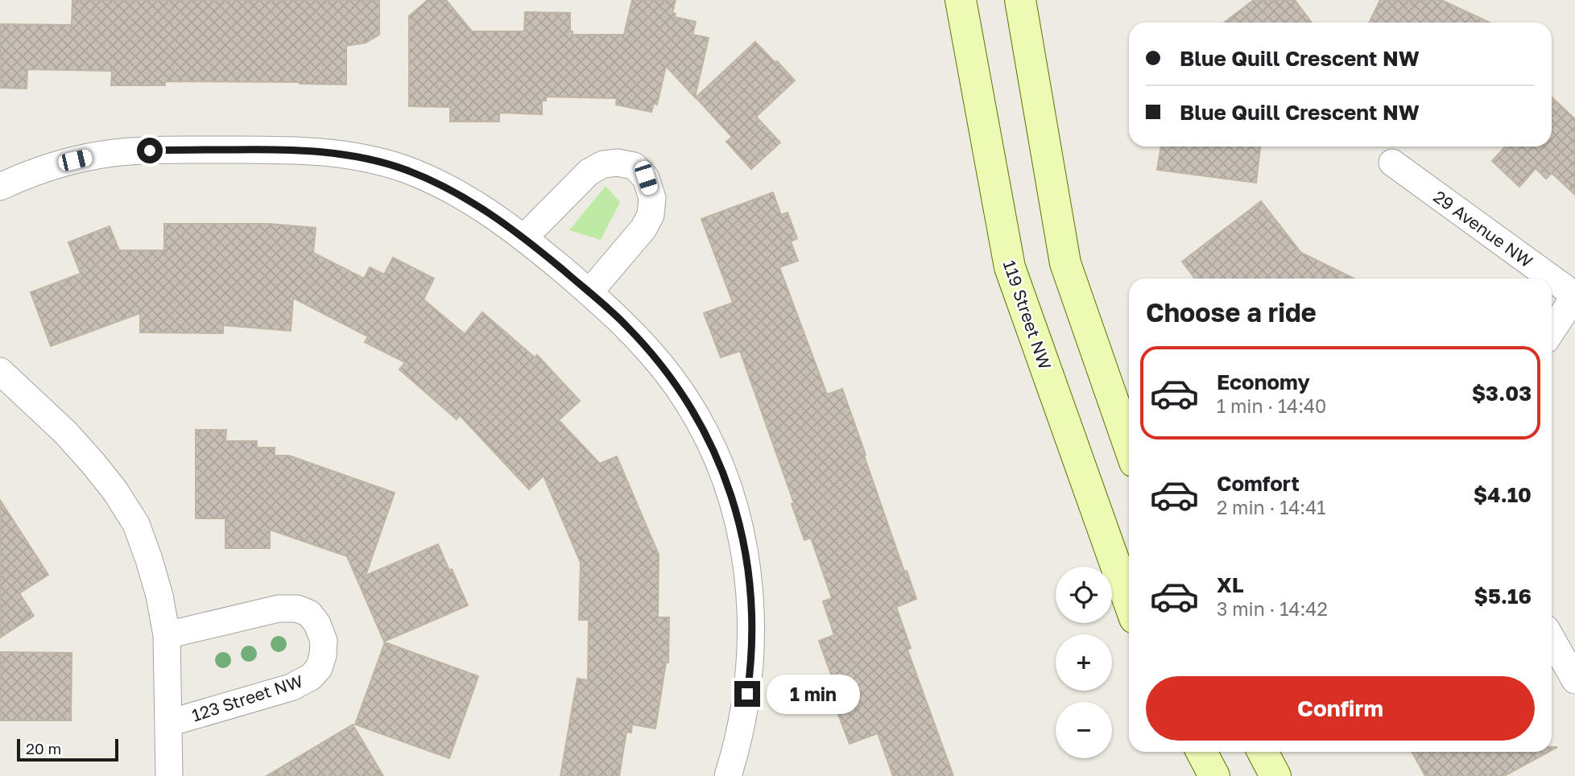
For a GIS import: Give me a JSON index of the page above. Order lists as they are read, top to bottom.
{
  "streets": {
    "main road": ["119 Street NW"],
    "street": ["29 Avenue NW", "123 Street NW"]
  },
  "scale_bar": "20 m",
  "page": {
    "banner": ["Blue Quill Crescent NW", "Blue Quill Crescent NW"],
    "heading": "Choose a ride",
    "list": [
      {
        "name": "Economy",
        "note": "1 min · 14:40",
        "value": "$3.03"
      },
      {
        "name": "Comfort",
        "note": "2 min · 14:41",
        "value": "$4.10"
      },
      {
        "name": "XL",
        "note": "3 min · 14:42",
        "value": "$5.16"
      }
    ],
    "map_buttons": ["+", "−"],
    "buttons": "Confirm",
    "bubble": "1 min",
    "scale": "20 m"
  }
}
